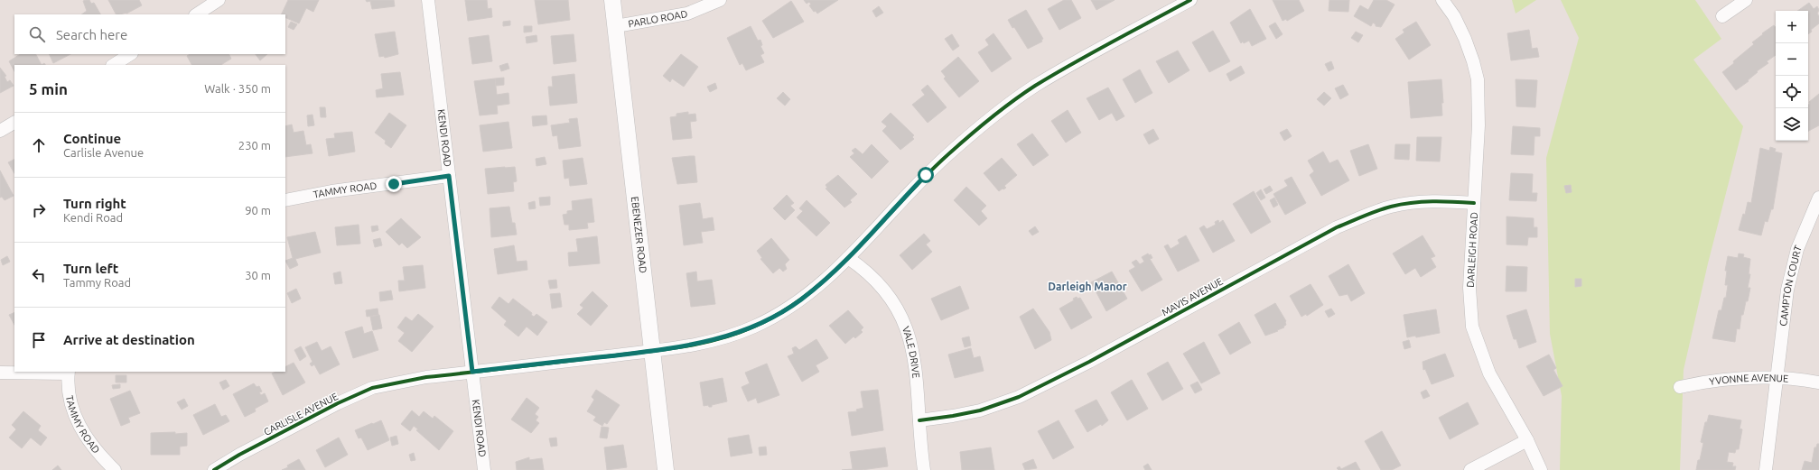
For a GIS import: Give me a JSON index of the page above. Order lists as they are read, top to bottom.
{
  "streets": {
    "street": [
      "PARLO ROAD",
      "KENDI ROAD",
      "TAMMY ROAD",
      "EBENEZER ROAD",
      "DARLEIGH ROAD",
      "CAMPTON COURT",
      "MAVIS AVENUE",
      "VALE DRIVE",
      "YVONNE AVENUE",
      "CARLISLE AVENUE"
    ]
  },
  "crossings": [
    ["PARLO ROAD", "EBENEZER ROAD"],
    ["KENDI ROAD", "TAMMY ROAD"],
    ["KENDI ROAD", "CARLISLE AVENUE"],
    ["EBENEZER ROAD", "CARLISLE AVENUE"],
    ["DARLEIGH ROAD", "MAVIS AVENUE"],
    ["CAMPTON COURT", "YVONNE AVENUE"],
    ["MAVIS AVENUE", "VALE DRIVE"],
    ["VALE DRIVE", "CARLISLE AVENUE"]
  ],
  "districts": ["Darleigh Manor"],
  "page": {
    "map_buttons": ["+", "−"],
    "search": "Search here",
    "heading": ["5 min", "Walk · 350 m"],
    "list": [
      ["Continue", "Carlisle Avenue", "230 m"],
      ["Turn right", "Kendi Road", "90 m"],
      ["Turn left", "Tammy Road", "30 m"],
      "Arrive at destination"
    ]
  }
}
